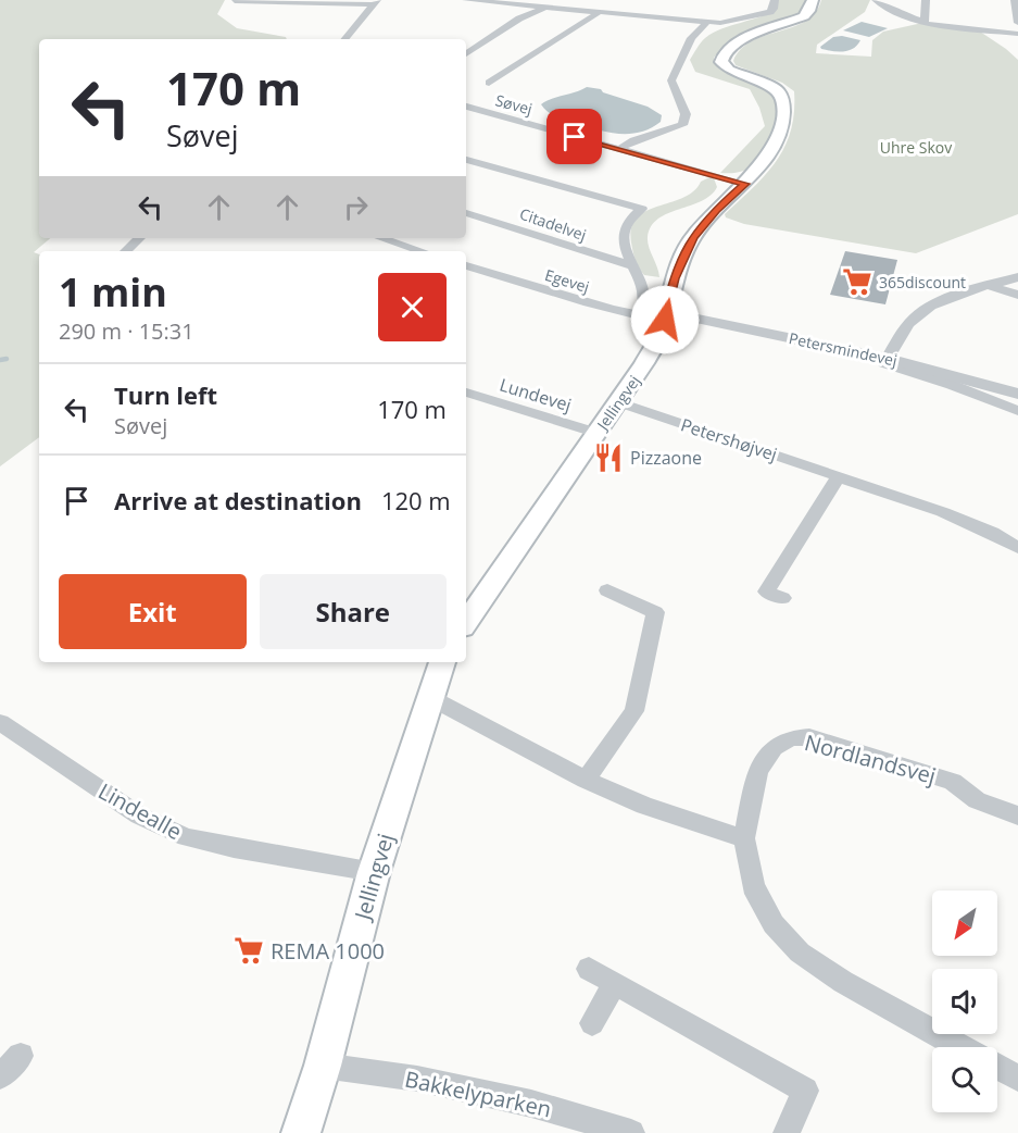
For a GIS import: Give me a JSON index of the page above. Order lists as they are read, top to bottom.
{
  "streets": {
    "main road": ["Jellingvej"],
    "street": [
      "Søvej",
      "Citadelvej",
      "Egevej",
      "Petersmindevej",
      "Lundevej",
      "Petershøjvej",
      "Nordlandsvej",
      "Lindealle",
      "Bakkelyparken"
    ]
  },
  "crossings": [
    ["Søvej", "Jellingvej"],
    ["Egevej", "Petersmindevej"],
    ["Egevej", "Jellingvej"],
    ["Petersmindevej", "Jellingvej"],
    ["Lundevej", "Jellingvej"],
    ["Jellingvej", "Petershøjvej"],
    ["Jellingvej", "Lindealle"],
    ["Jellingvej", "Bakkelyparken"]
  ],
  "parks": ["Uhre Skov"],
  "places": {
    "supermarket": ["365discount", "REMA 1000"],
    "restaurant": ["Pizzaone"]
  },
  "north": "bottom left",
  "page": {
    "turn": ["170 m", "Søvej"],
    "heading": ["1 min", "290 m · 15:31"],
    "list": [
      {
        "name": "Turn left",
        "note": "Søvej",
        "value": "170 m"
      },
      {
        "name": "Arrive at destination",
        "value": "120 m"
      }
    ],
    "buttons": ["Exit", "Share"]
  }
}
